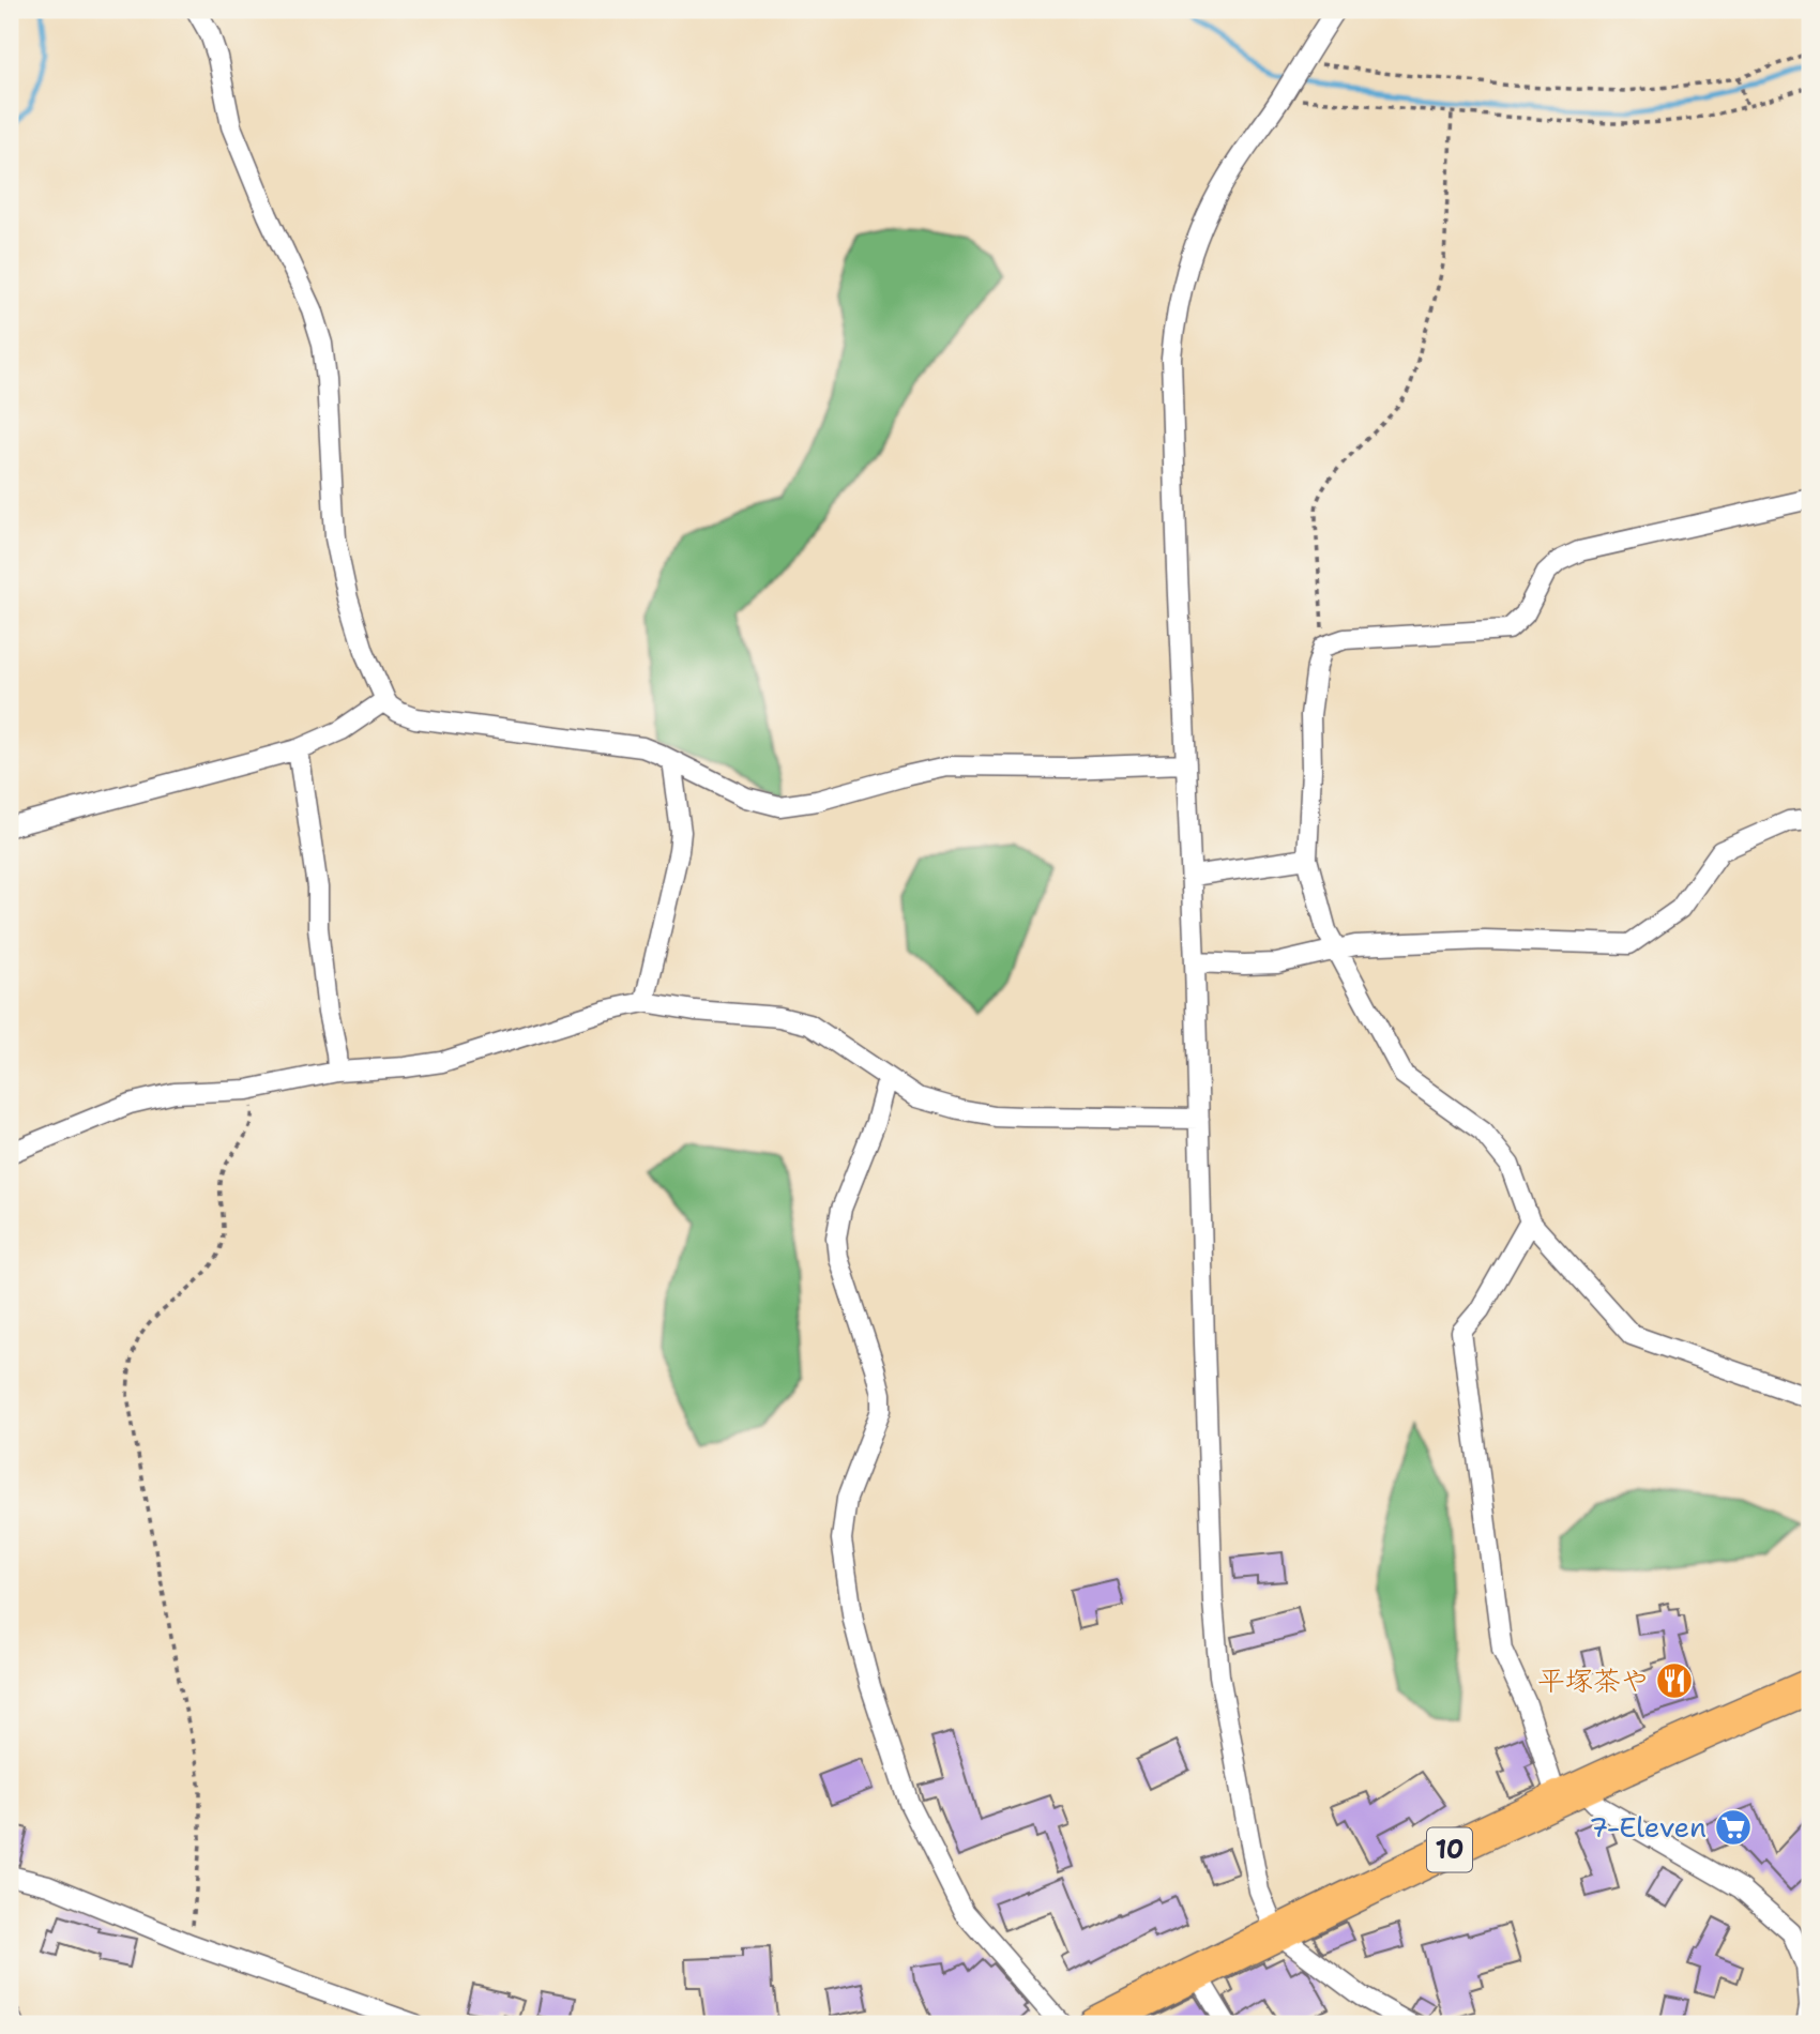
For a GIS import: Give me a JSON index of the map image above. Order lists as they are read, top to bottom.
{
  "streets": {
    "highway": ["10"]
  },
  "places": {
    "restaurant": ["平塚茶や"],
    "supermarket": ["7-Eleven"]
  }
}
